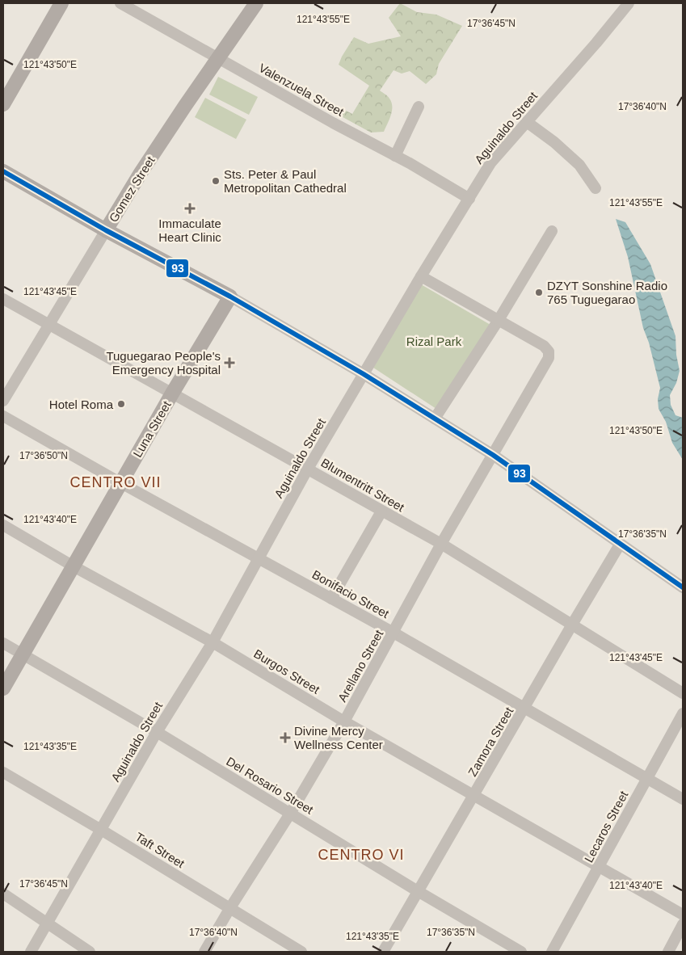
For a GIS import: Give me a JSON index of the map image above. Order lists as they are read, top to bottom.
{
  "streets": {
    "main road": ["Gomez Street", "Luna Street"],
    "street": [
      "Valenzuela Street",
      "Aguinaldo Street",
      "Blumentritt Street",
      "Bonifacio Street",
      "Arellano Street",
      "Burgos Street",
      "Zamora Street",
      "Del Rosario Street",
      "Lecaros Street",
      "Taft Street"
    ]
  },
  "crossings": [
    ["Valenzuela Street", "Aguinaldo Street"],
    ["Valenzuela Street", "Gomez Street"],
    ["Aguinaldo Street", "Blumentritt Street"],
    ["Aguinaldo Street", "Bonifacio Street"],
    ["Aguinaldo Street", "Burgos Street"],
    ["Aguinaldo Street", "Del Rosario Street"],
    ["Aguinaldo Street", "Taft Street"],
    ["Gomez Street", "Blumentritt Street"],
    ["Luna Street", "Blumentritt Street"],
    ["Luna Street", "Bonifacio Street"],
    ["Luna Street", "Burgos Street"],
    ["Luna Street", "Del Rosario Street"],
    ["Blumentritt Street", "Arellano Street"],
    ["Blumentritt Street", "Zamora Street"],
    ["Bonifacio Street", "Arellano Street"],
    ["Bonifacio Street", "Zamora Street"],
    ["Bonifacio Street", "Lecaros Street"],
    ["Arellano Street", "Burgos Street"],
    ["Arellano Street", "Del Rosario Street"],
    ["Arellano Street", "Taft Street"],
    ["Burgos Street", "Zamora Street"],
    ["Burgos Street", "Lecaros Street"],
    ["Zamora Street", "Del Rosario Street"]
  ],
  "districts": ["CENTRO VII", "CENTRO VI"],
  "parks": ["Rizal Park"],
  "places": {
    "other": ["Sts. Peter & Paul Metropolitan Cathedral", "DZYT Sonshine Radio 765 Tuguegarao", "Hotel Roma"],
    "health": ["Immaculate Heart Clinic", "Tuguegarao People's Emergency Hospital", "Divine Mercy Wellness Center"]
  },
  "lines": ["transit line 93"],
  "coordinates": [
    "121°43'55\"E",
    "17°36'45\"N",
    "121°43'50\"E",
    "17°36'40\"N",
    "121°43'45\"E",
    "17°36'50\"N",
    "121°43'40\"E",
    "17°36'35\"N",
    "121°43'35\"E"
  ]
}
